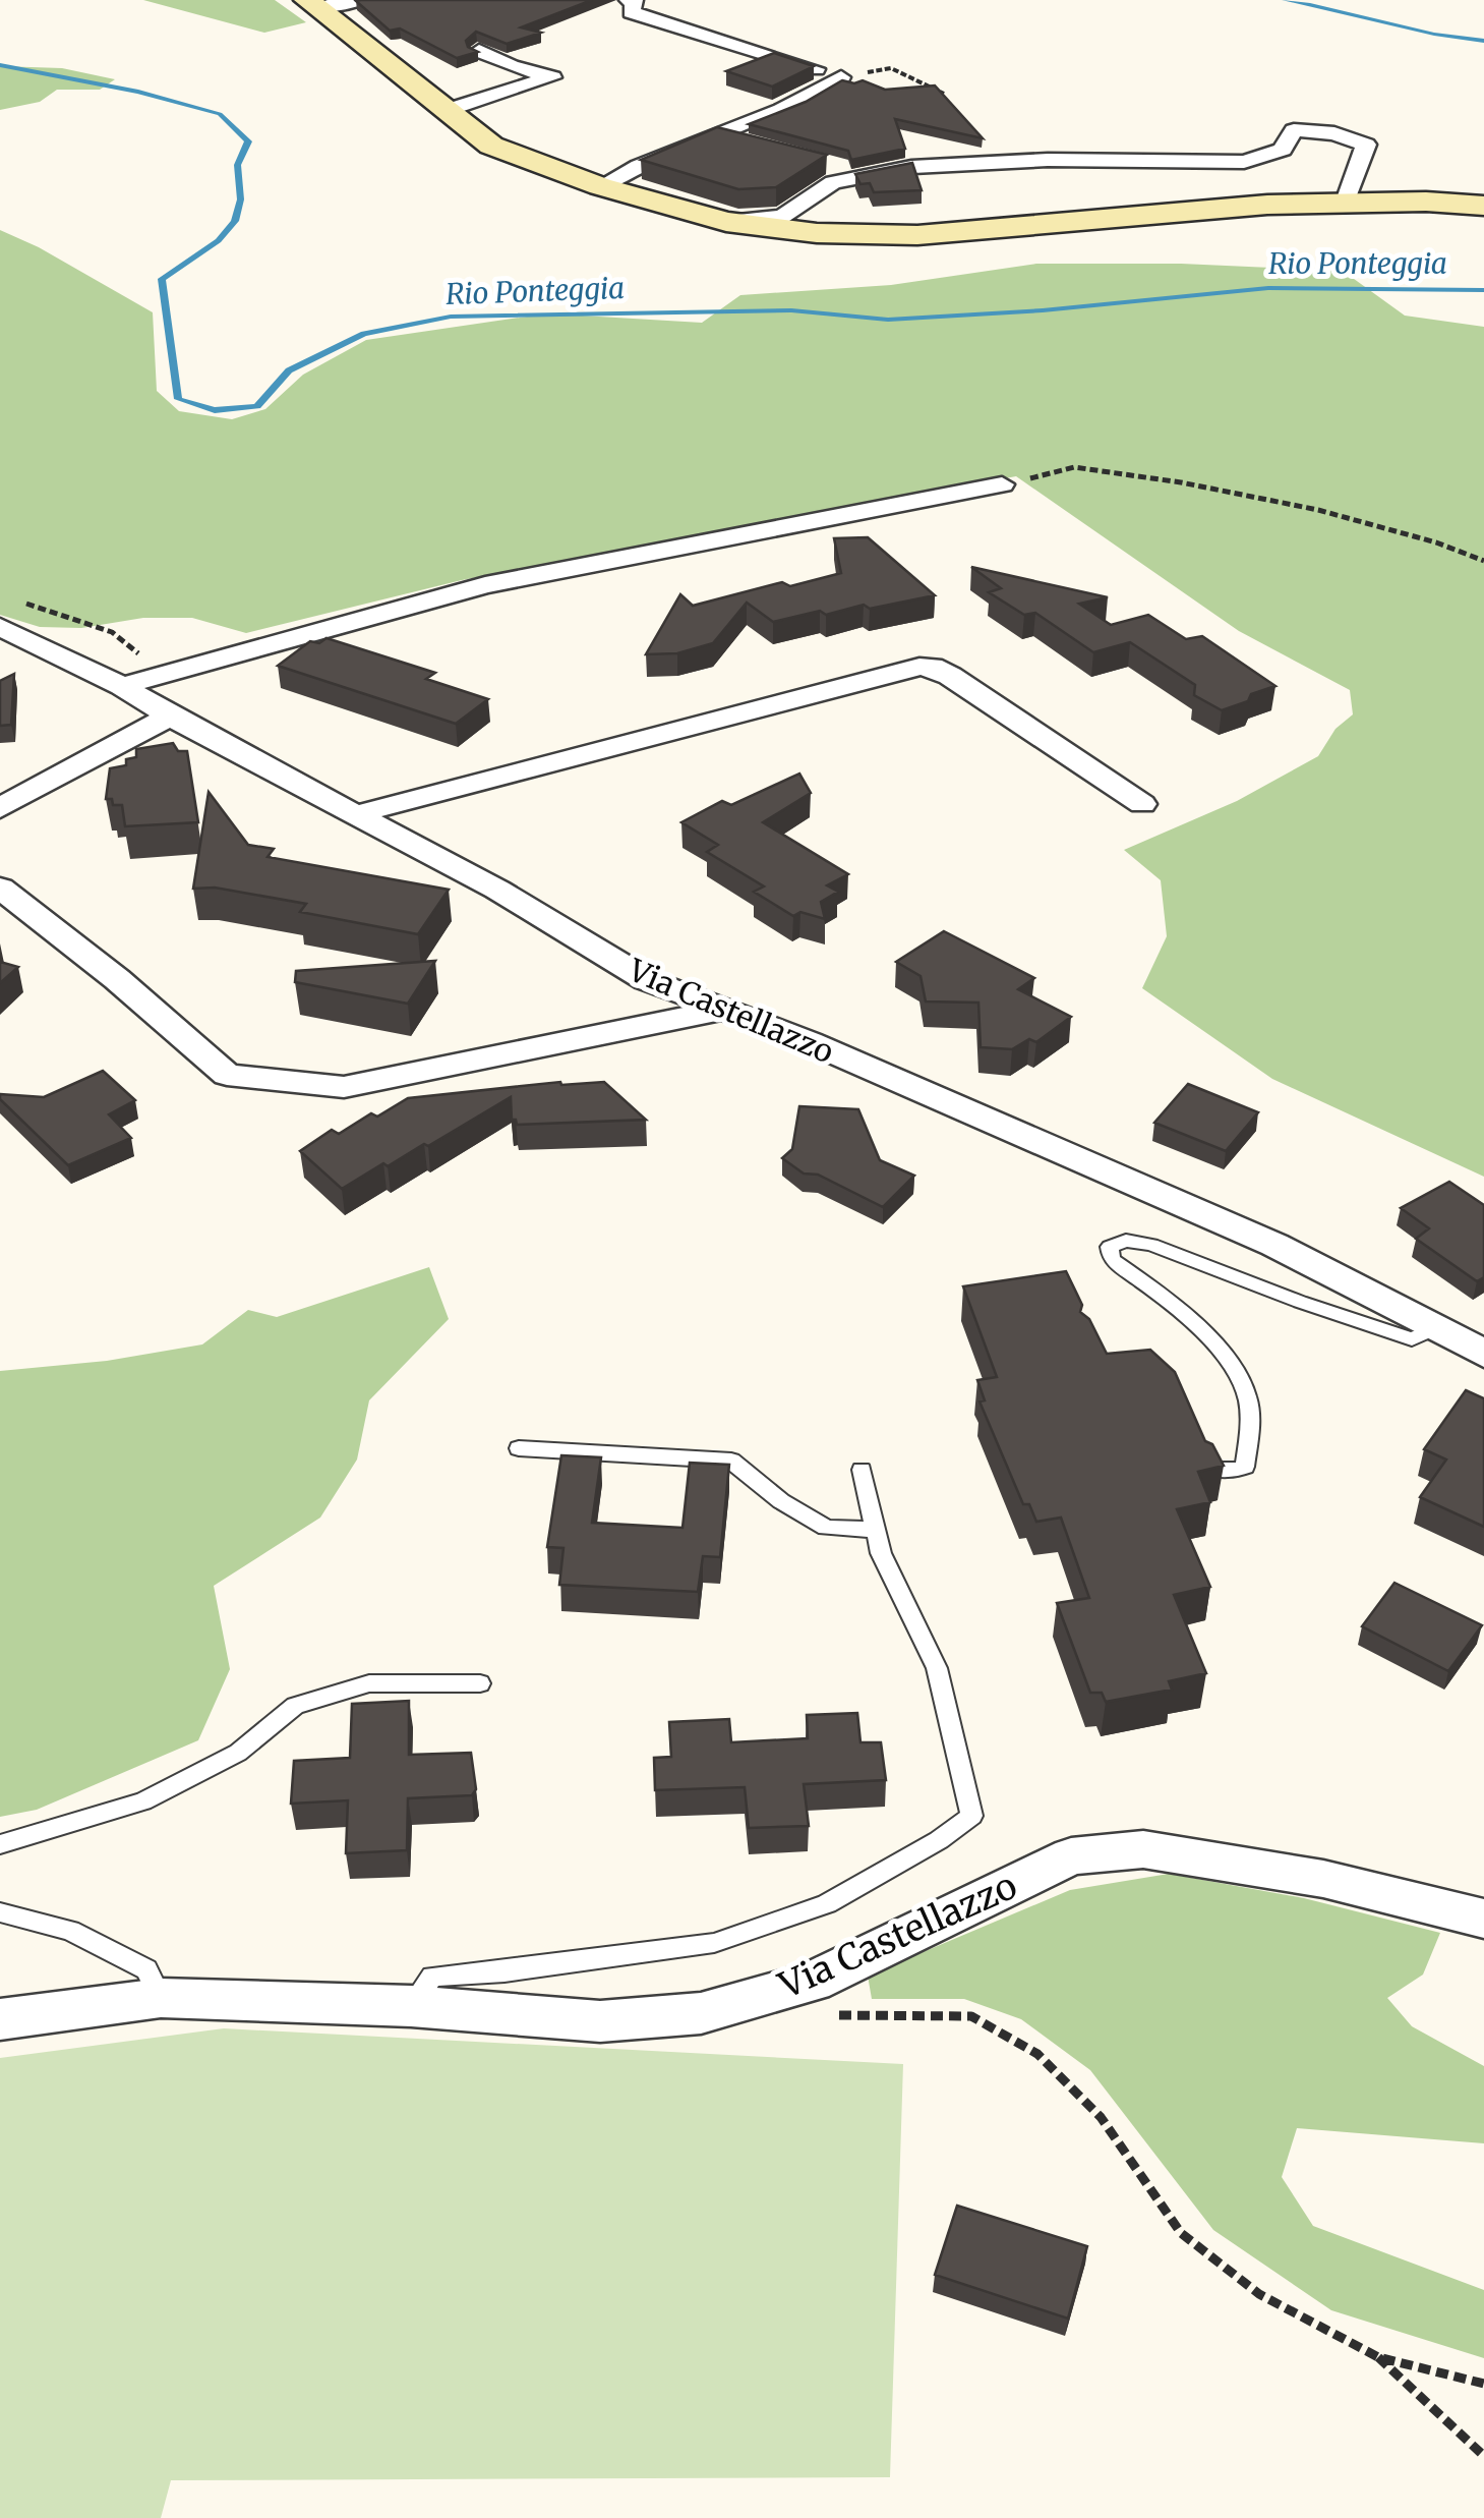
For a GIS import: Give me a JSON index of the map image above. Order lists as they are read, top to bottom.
{
  "streets": {
    "street": ["Via Castellazzo"]
  },
  "water": ["Rio Ponteggia"]
}
